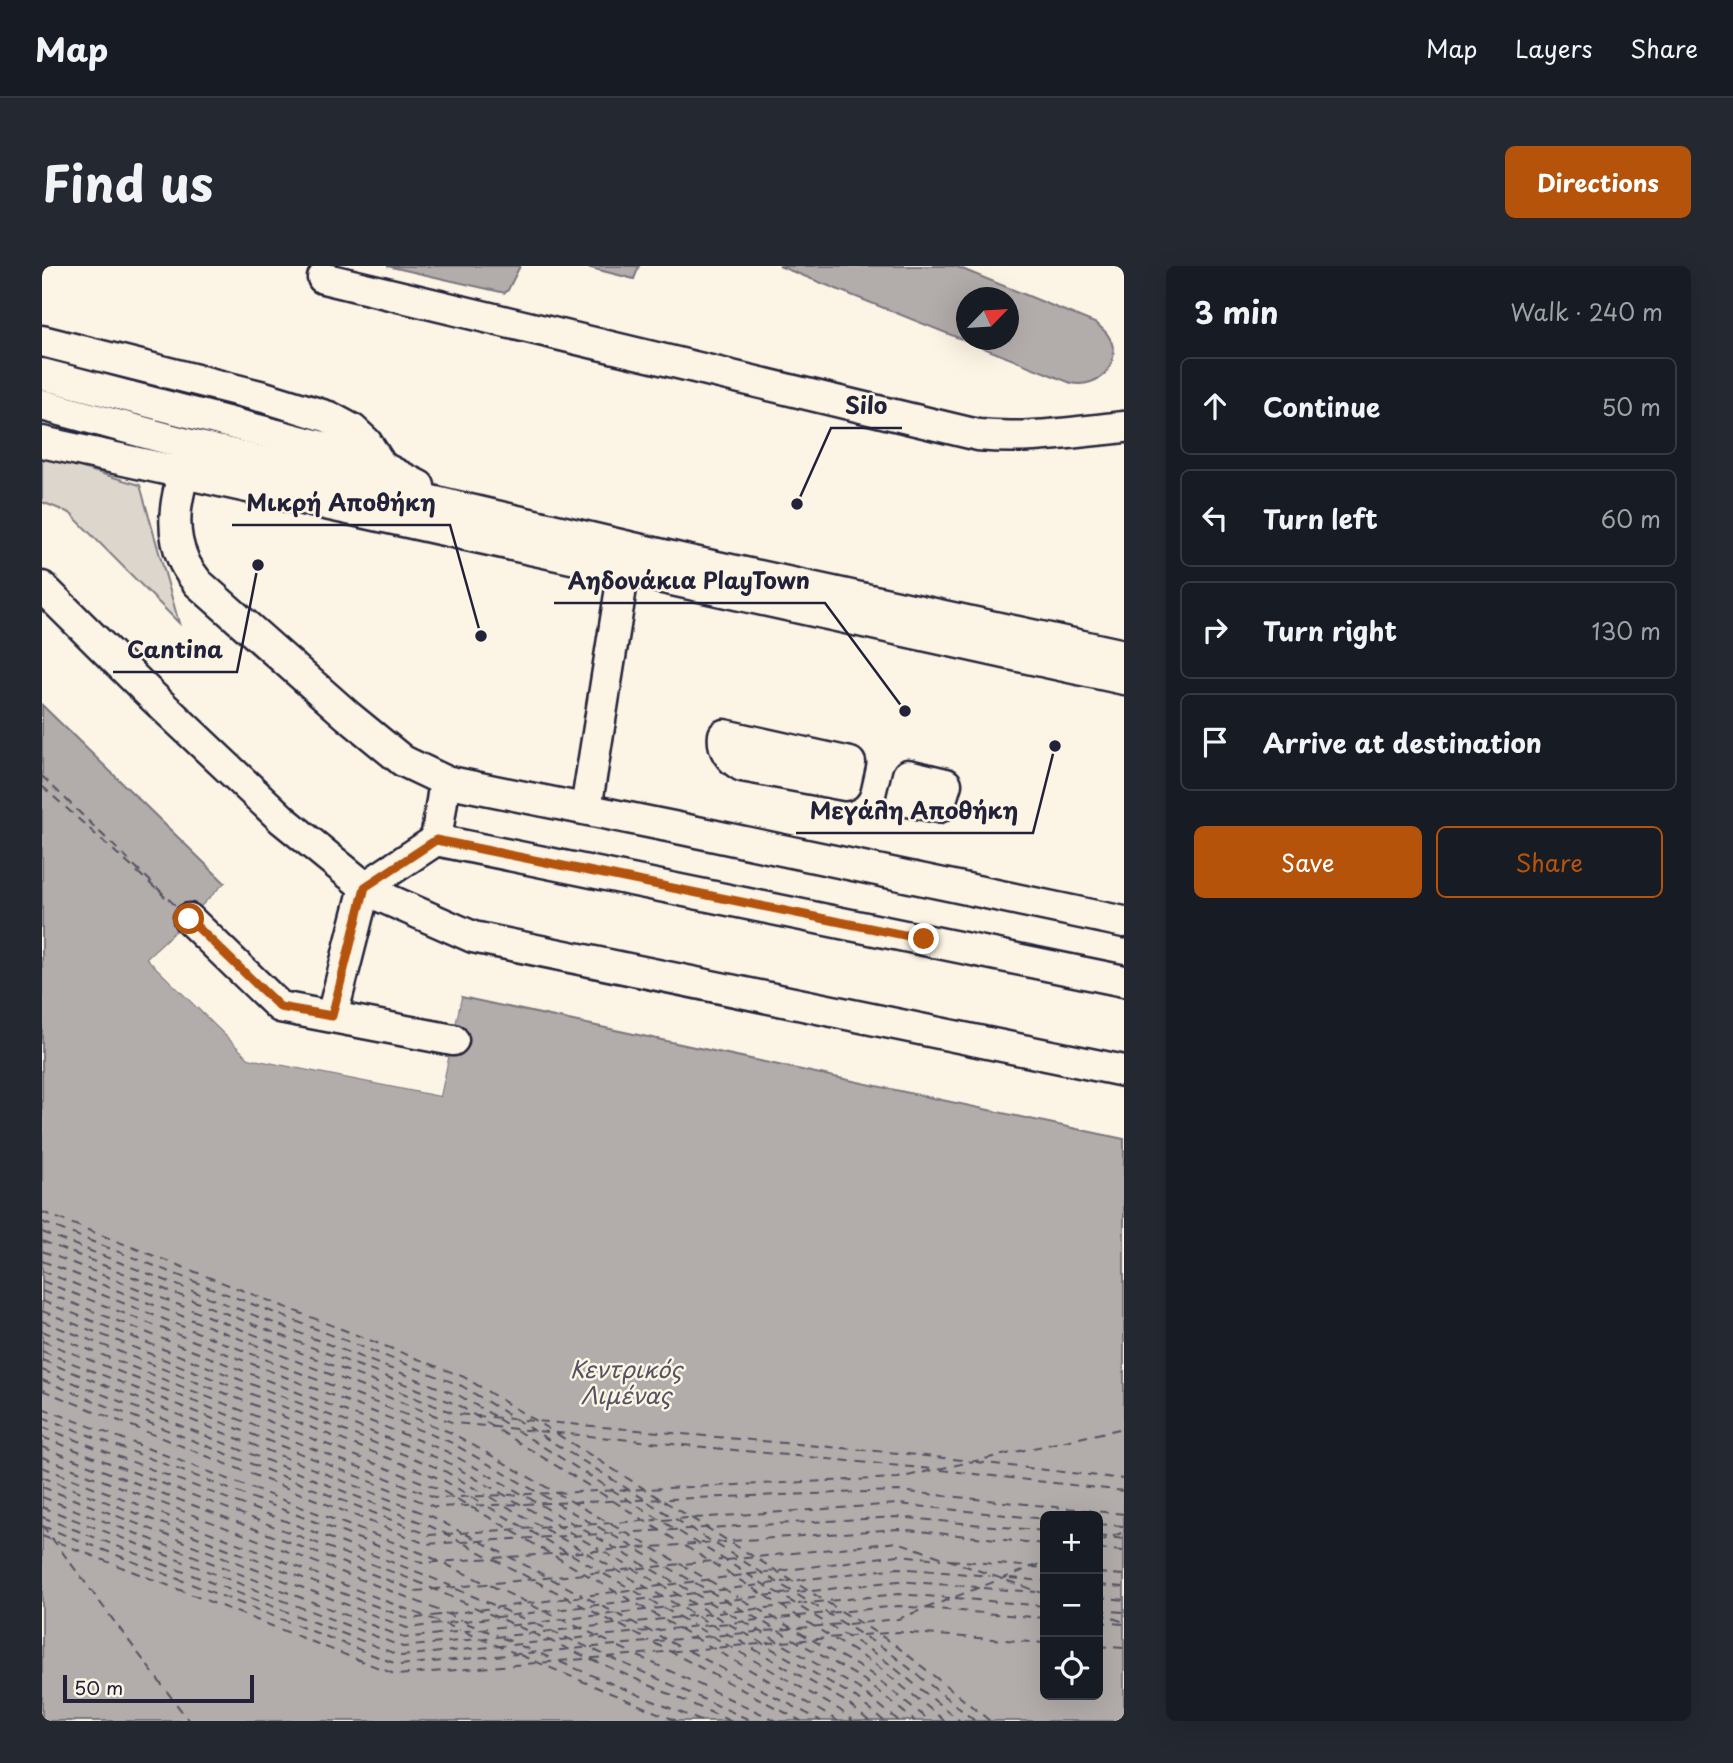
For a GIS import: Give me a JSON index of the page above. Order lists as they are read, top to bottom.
{
  "water": ["Κεντρικός Λιμένας"],
  "places": [
    "Silo",
    "Cantina",
    "Μικρή Αποθήκη",
    "Αηδονάκια PlayTown",
    "Μεγάλη Αποθήκη"
  ],
  "scale_bar": "50 m",
  "north": "top right",
  "page": {
    "header": "Map",
    "nav": ["Map", "Layers", "Share"],
    "title": "Find us",
    "buttons": [
      "Directions",
      ["Save", "Share"]
    ],
    "heading": ["3 min", "Walk · 240 m"],
    "list": [
      ["Continue", "50 m"],
      ["Turn left", "60 m"],
      ["Turn right", "130 m"],
      "Arrive at destination"
    ],
    "map_buttons": ["+", "−"],
    "scale": "50 m"
  }
}
